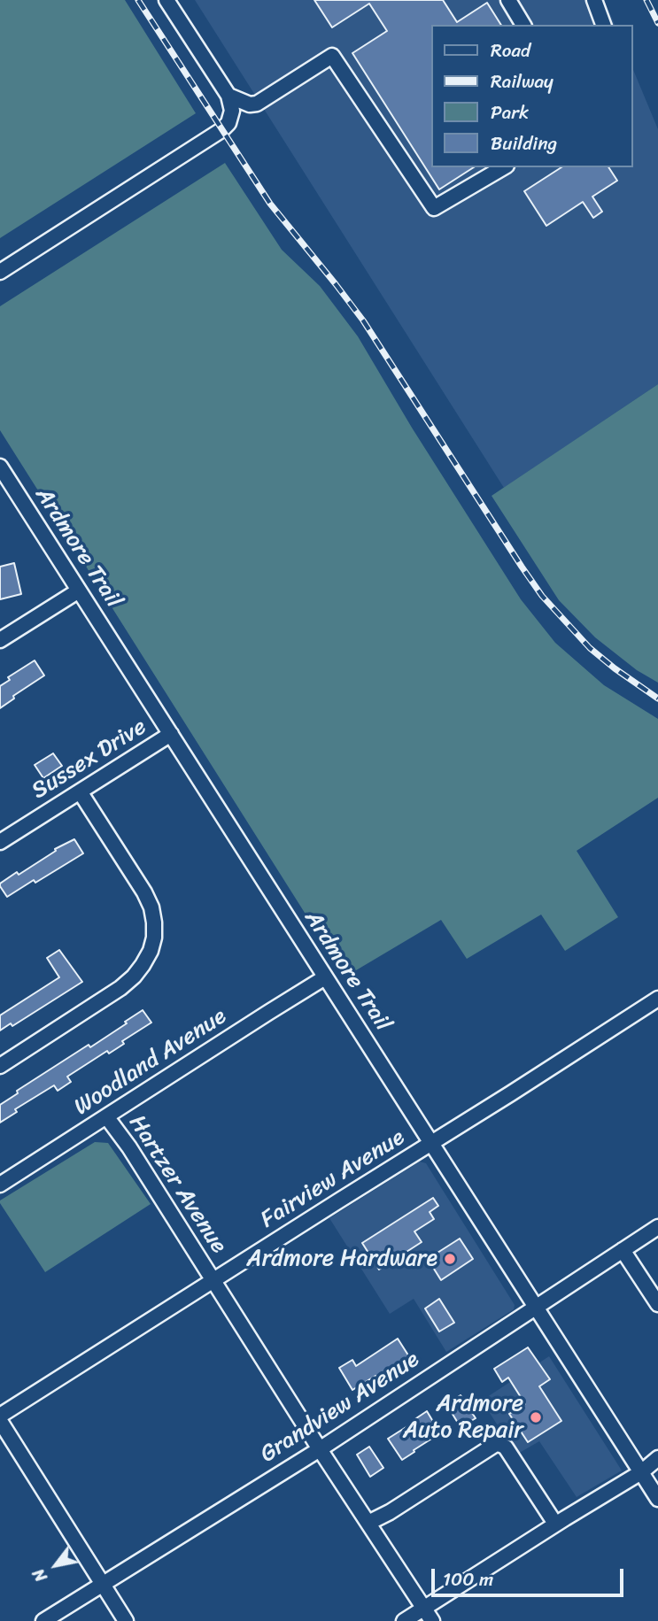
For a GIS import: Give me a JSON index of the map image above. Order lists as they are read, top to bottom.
{
  "streets": {
    "street": [
      "Ardmore Trail",
      "Sussex Drive",
      "Woodland Avenue",
      "Fairview Avenue",
      "Hartzer Avenue",
      "Grandview Avenue"
    ]
  },
  "crossings": [
    ["Ardmore Trail", "Sussex Drive"],
    ["Ardmore Trail", "Woodland Avenue"],
    ["Ardmore Trail", "Fairview Avenue"],
    ["Ardmore Trail", "Grandview Avenue"],
    ["Woodland Avenue", "Hartzer Avenue"],
    ["Fairview Avenue", "Hartzer Avenue"],
    ["Hartzer Avenue", "Grandview Avenue"]
  ],
  "places": ["Ardmore Hardware", "Ardmore Auto Repair"],
  "legend": [
    "Road",
    "Railway",
    "Park",
    "Building"
  ],
  "scale_bar": "100 m",
  "north": "bottom left"
}
